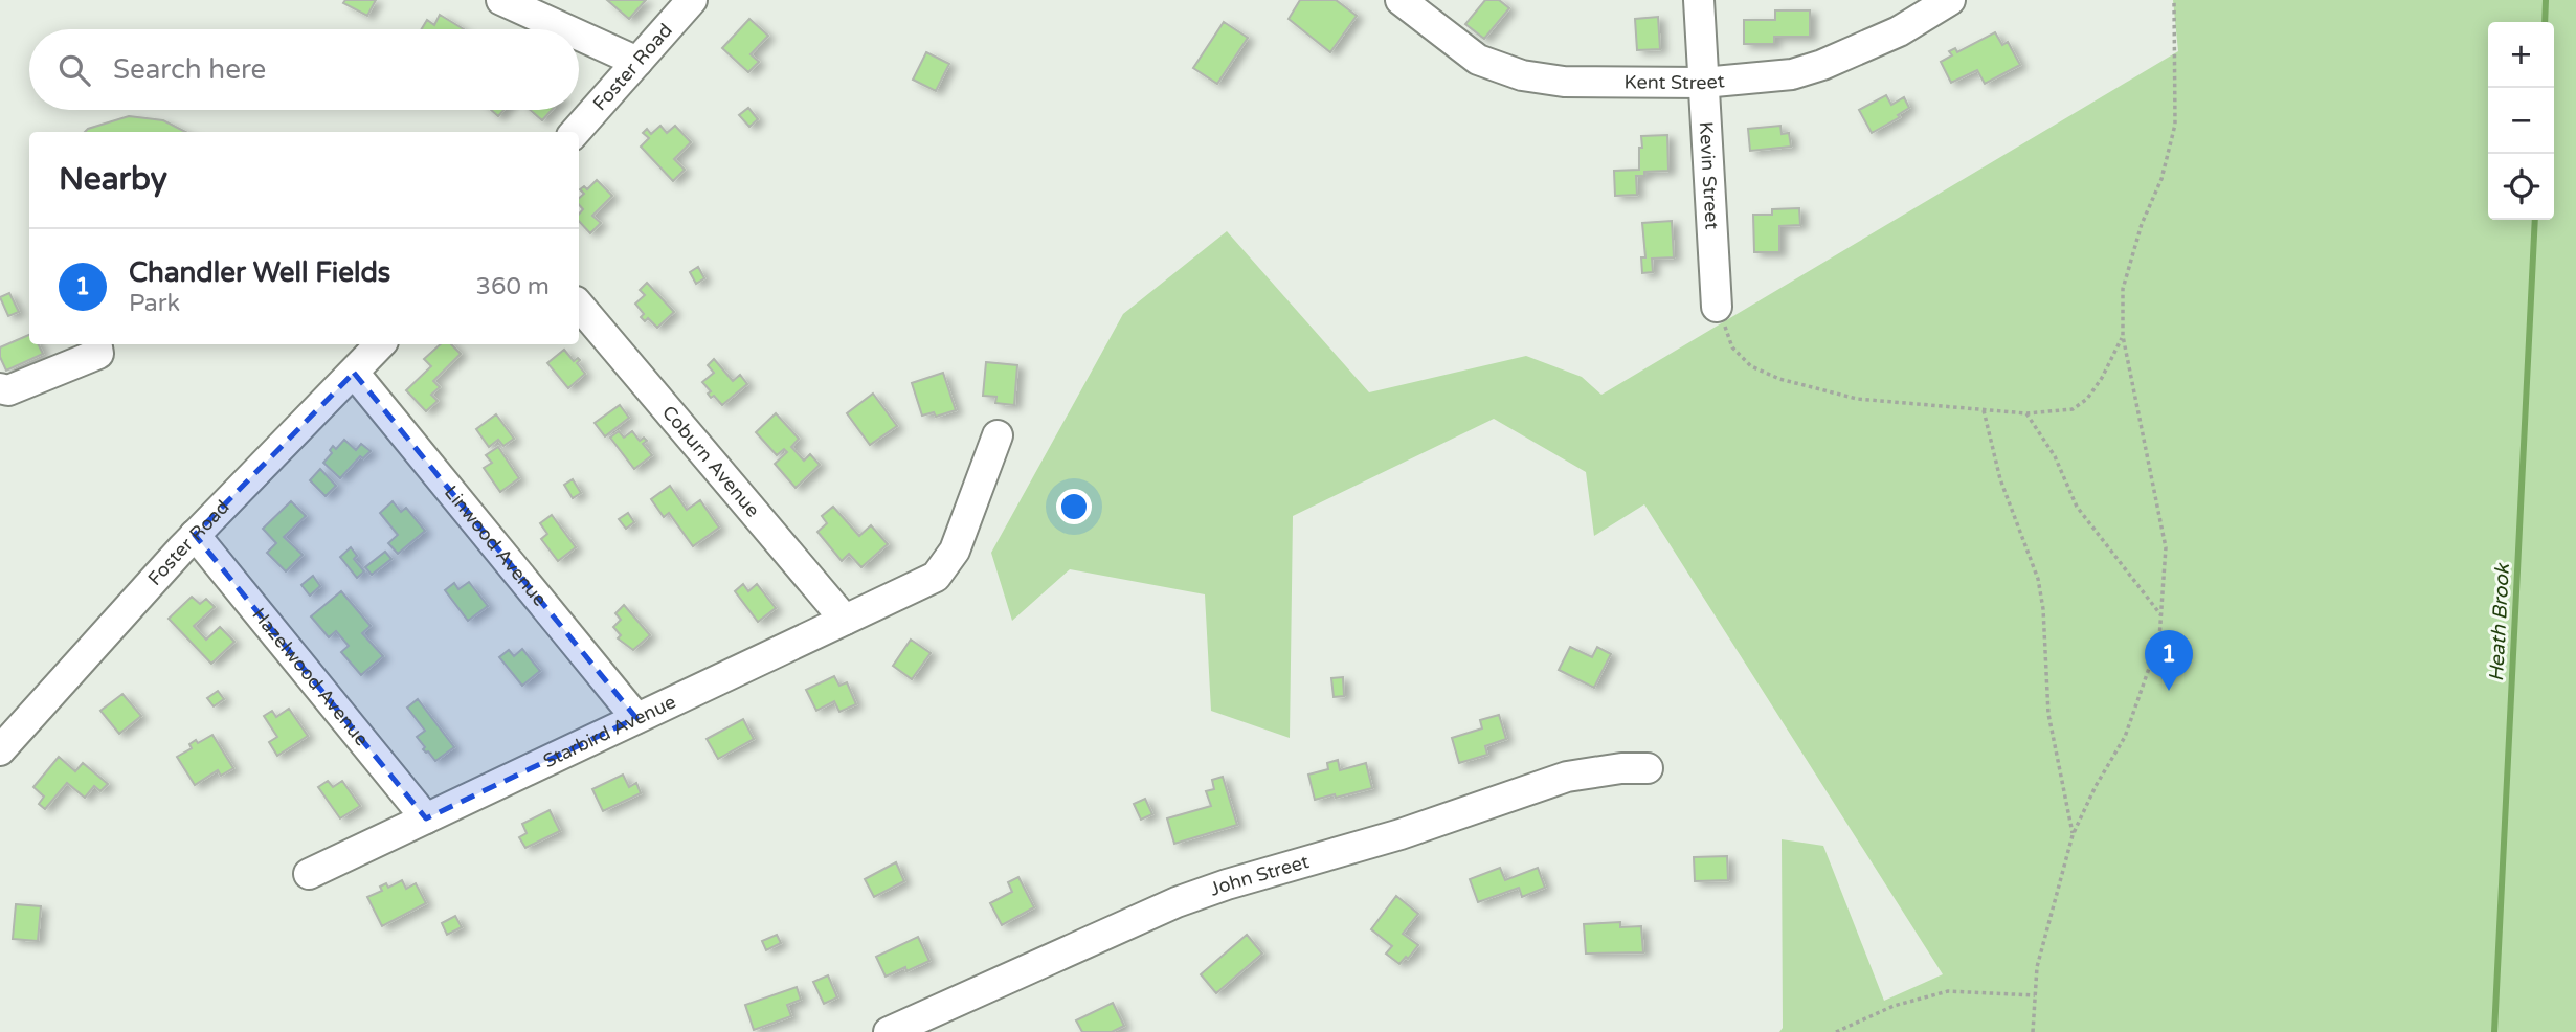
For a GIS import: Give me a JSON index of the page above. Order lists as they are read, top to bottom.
{
  "streets": {
    "street": [
      "Foster Road",
      "Kent Street",
      "Kevin Street",
      "Coburn Avenue",
      "Linwood Avenue",
      "Hazelwood Avenue",
      "Starbird Avenue",
      "John Street"
    ]
  },
  "crossings": [
    ["Foster Road", "Linwood Avenue"],
    ["Foster Road", "Hazelwood Avenue"],
    ["Kent Street", "Kevin Street"],
    ["Coburn Avenue", "Starbird Avenue"],
    ["Linwood Avenue", "Starbird Avenue"],
    ["Hazelwood Avenue", "Starbird Avenue"]
  ],
  "water": ["Heath Brook"],
  "page": {
    "map_buttons": ["+", "−"],
    "search": "Search here",
    "heading": "Nearby",
    "list": [
      {
        "mark": "1",
        "name": "Chandler Well Fields",
        "note": "Park",
        "value": "360 m"
      }
    ],
    "pins": "1"
  }
}
